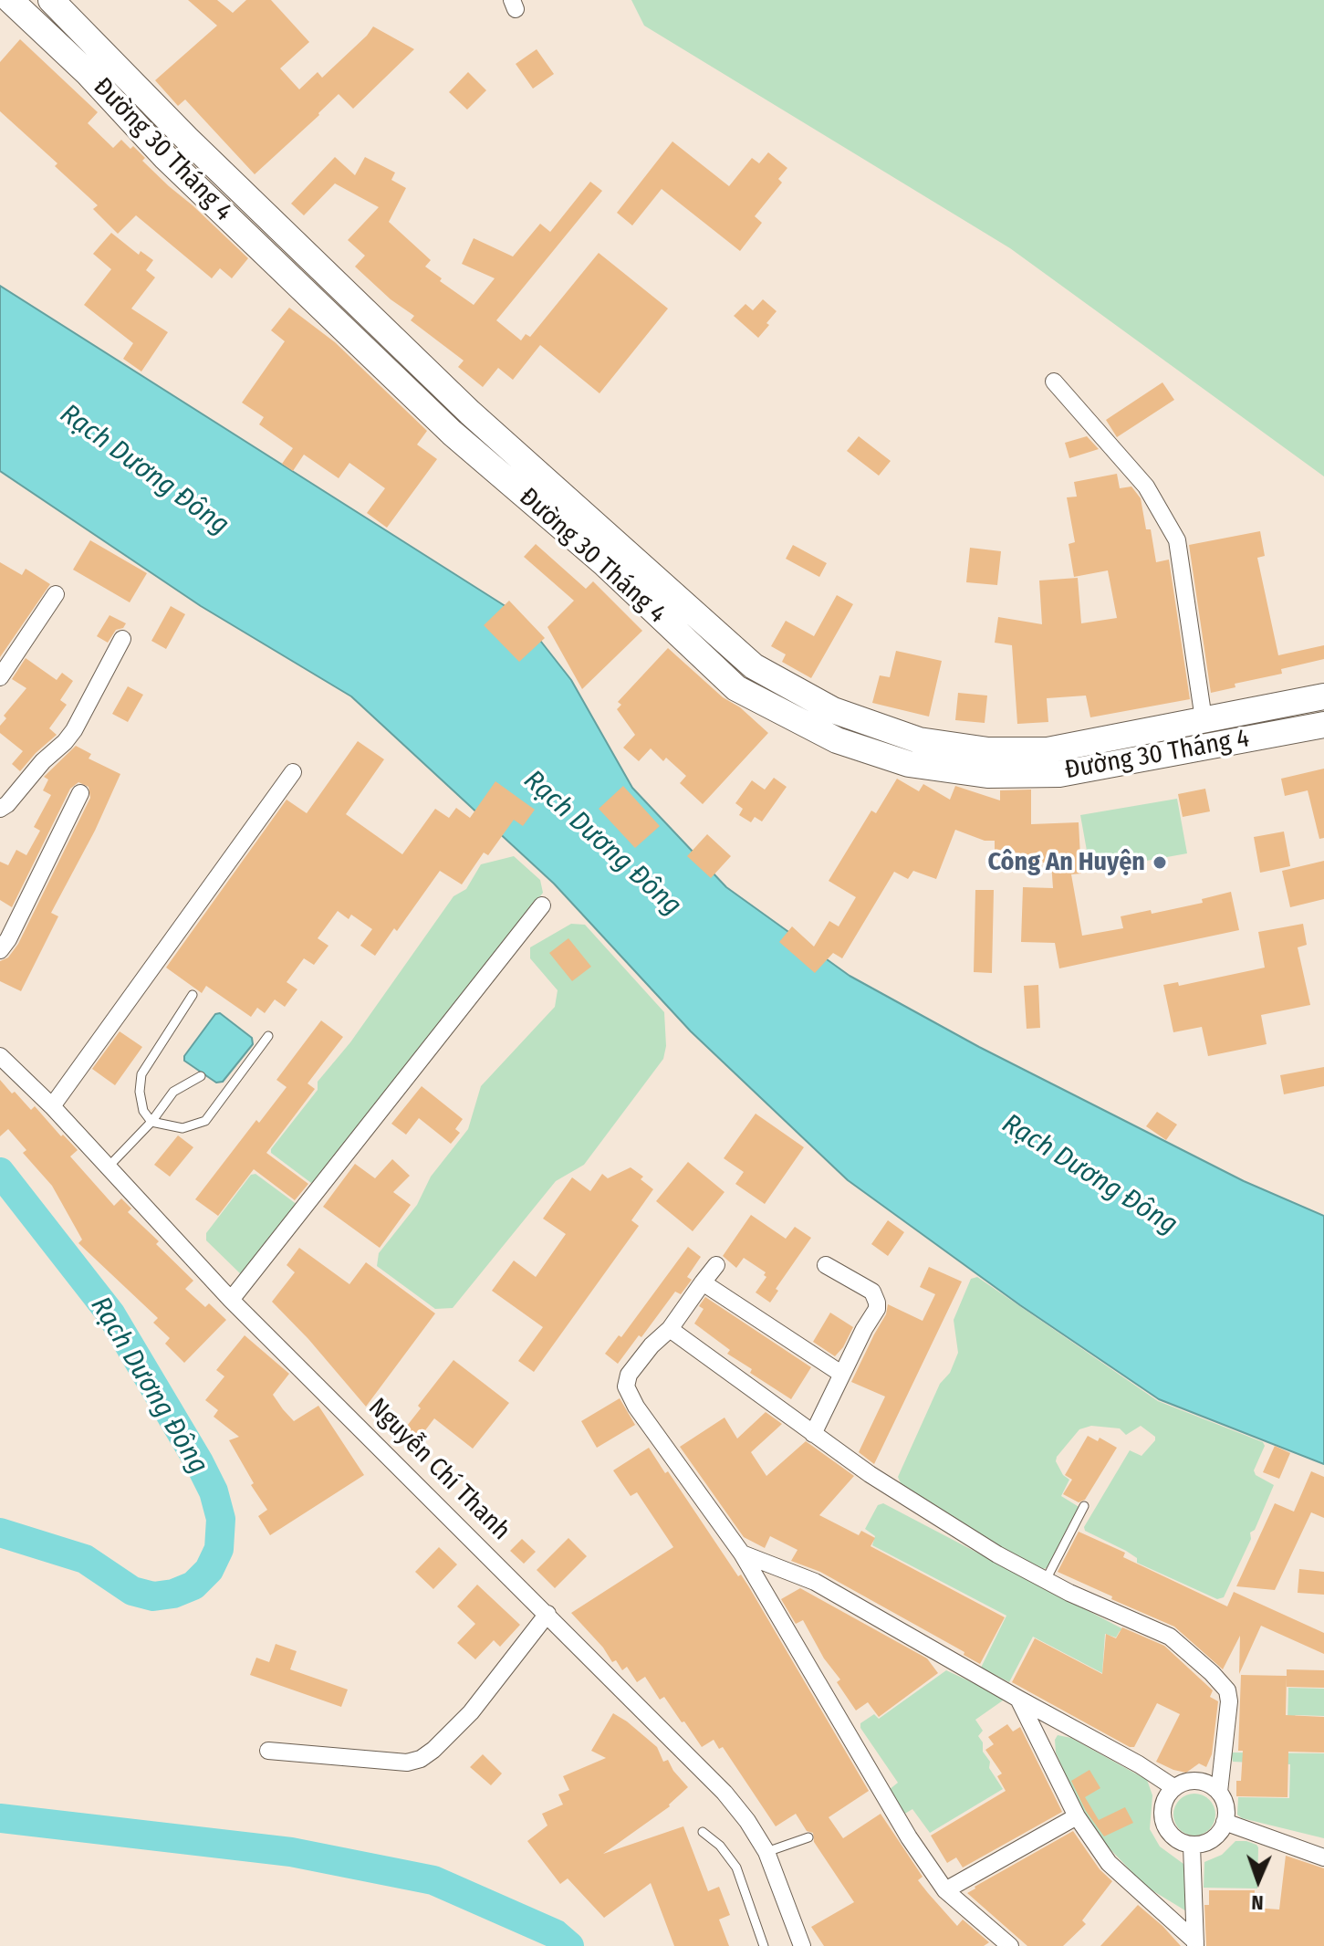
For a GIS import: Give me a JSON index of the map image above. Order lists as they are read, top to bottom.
{
  "streets": {
    "main road": ["Đường 30 Tháng 4"],
    "street": ["Nguyễn Chí Thanh"]
  },
  "water": ["Rạch Dương Đông"],
  "places": ["Công An Huyện"],
  "north": "bottom"
}
